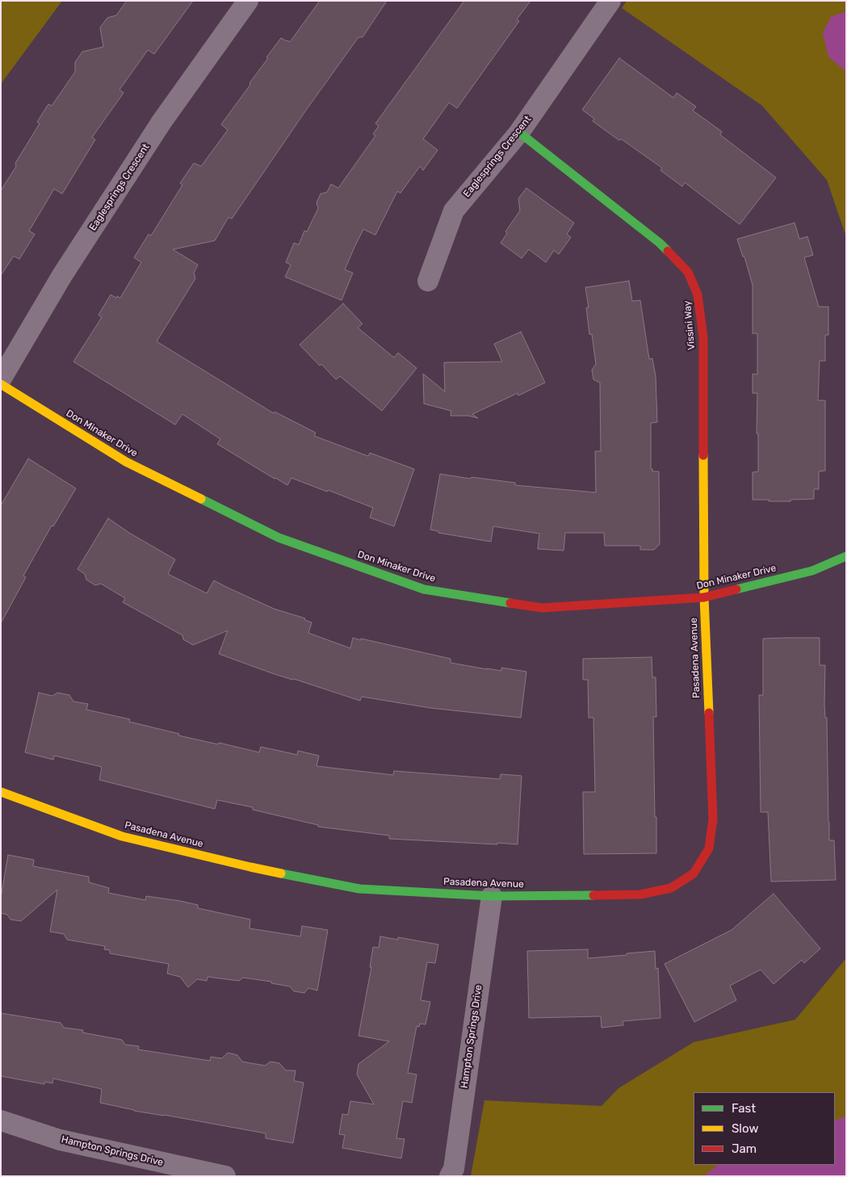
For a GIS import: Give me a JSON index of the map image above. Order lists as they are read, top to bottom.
{
  "streets": {
    "street": [
      "Eaglesprings Crescent",
      "Vissini Way",
      "Don Minaker Drive",
      "Pasadena Avenue",
      "Hampton Springs Drive"
    ]
  },
  "crossings": [
    ["Eaglesprings Crescent", "Vissini Way"],
    ["Vissini Way", "Don Minaker Drive"],
    ["Vissini Way", "Pasadena Avenue"],
    ["Don Minaker Drive", "Pasadena Avenue"],
    ["Pasadena Avenue", "Hampton Springs Drive"]
  ],
  "legend": ["Fast", "Slow", "Jam"]
}
